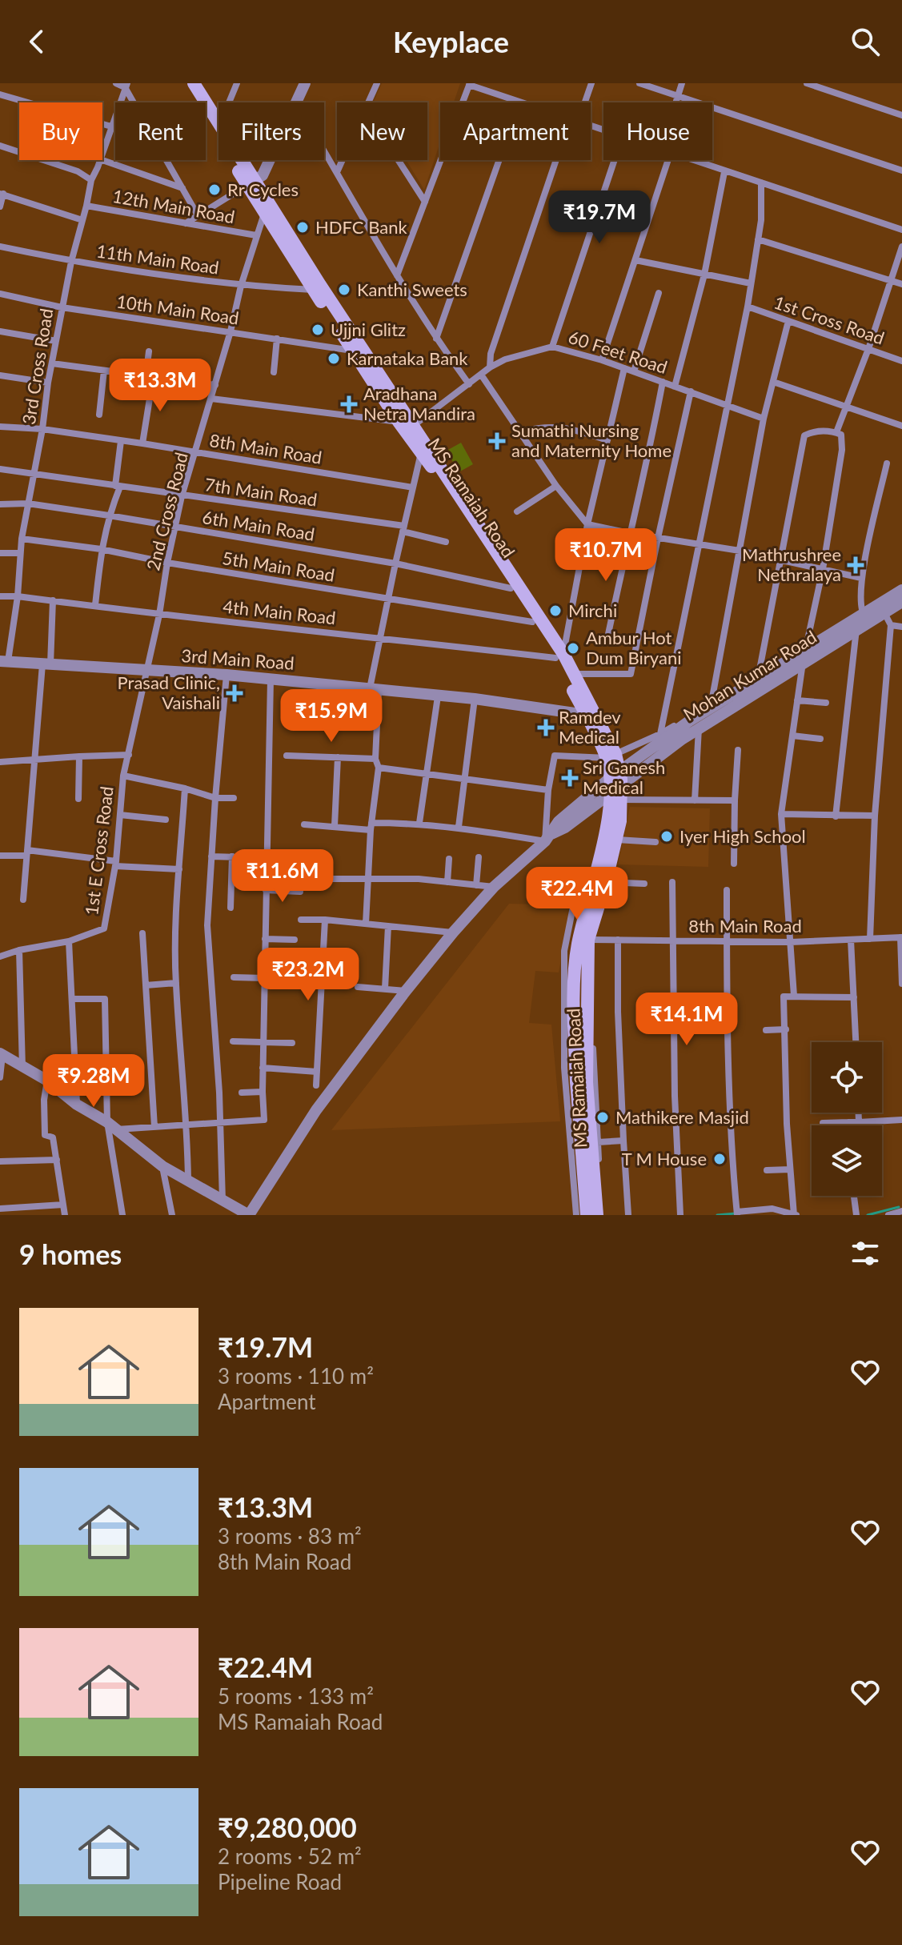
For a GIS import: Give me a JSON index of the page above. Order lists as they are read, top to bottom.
{
  "streets": {
    "main road": ["MS Ramaiah Road"],
    "street": [
      "12th Main Road",
      "11th Main Road",
      "10th Main Road",
      "1st Cross Road",
      "60 Feet Road",
      "3rd Cross Road",
      "8th Main Road",
      "7th Main Road",
      "2nd Cross Road",
      "6th Main Road",
      "5th Main Road",
      "4th Main Road",
      "3rd Main Road",
      "Mohan Kumar Road",
      "1st E Cross Road"
    ]
  },
  "crossings": [
    ["12th Main Road", "3rd Cross Road"],
    ["12th Main Road", "2nd Cross Road"],
    ["11th Main Road", "3rd Cross Road"],
    ["11th Main Road", "MS Ramaiah Road"],
    ["11th Main Road", "2nd Cross Road"],
    ["10th Main Road", "3rd Cross Road"],
    ["10th Main Road", "MS Ramaiah Road"],
    ["10th Main Road", "2nd Cross Road"],
    ["60 Feet Road", "MS Ramaiah Road"],
    ["3rd Cross Road", "8th Main Road"],
    ["3rd Cross Road", "7th Main Road"],
    ["3rd Cross Road", "6th Main Road"],
    ["3rd Cross Road", "5th Main Road"],
    ["3rd Cross Road", "4th Main Road"],
    ["3rd Cross Road", "3rd Main Road"],
    ["8th Main Road", "MS Ramaiah Road"],
    ["8th Main Road", "2nd Cross Road"],
    ["7th Main Road", "2nd Cross Road"],
    ["MS Ramaiah Road", "2nd Cross Road"],
    ["MS Ramaiah Road", "6th Main Road"],
    ["MS Ramaiah Road", "5th Main Road"],
    ["MS Ramaiah Road", "4th Main Road"],
    ["MS Ramaiah Road", "3rd Main Road"],
    ["MS Ramaiah Road", "Mohan Kumar Road"],
    ["2nd Cross Road", "6th Main Road"],
    ["2nd Cross Road", "5th Main Road"],
    ["2nd Cross Road", "4th Main Road"],
    ["2nd Cross Road", "3rd Main Road"],
    ["2nd Cross Road", "1st E Cross Road"],
    ["3rd Main Road", "1st E Cross Road"]
  ],
  "places": {
    "other": [
      "Rr Cycles",
      "HDFC Bank",
      "Kanthi Sweets",
      "Ujjni Glitz",
      "Karnataka Bank",
      "Mirchi",
      "Ambur Hot Dum Biryani",
      "Iyer High School",
      "Mathikere Masjid",
      "T M House"
    ],
    "health": [
      "Aradhana Netra Mandira",
      "Sumathi Nursing and Maternity Home",
      "Mathrushree Nethralaya",
      "Prasad Clinic, Vaishali",
      "Ramdev Medical",
      "Sri Ganesh Medical"
    ]
  },
  "page": {
    "header": "Keyplace",
    "chip": [
      "Buy",
      "Rent",
      "Filters",
      "New",
      "Apartment",
      "House"
    ],
    "price": [
      "₹19.7M",
      "₹13.3M",
      "₹10.7M",
      "₹15.9M",
      "₹11.6M",
      "₹22.4M",
      "₹23.2M",
      "₹14.1M",
      "₹9.28M"
    ],
    "heading": "9 homes",
    "list": [
      {
        "name": "₹19.7M",
        "note": "3 rooms · 110 m² · Apartment"
      },
      {
        "name": "₹13.3M",
        "note": "3 rooms · 83 m² · 8th Main Road"
      },
      {
        "name": "₹22.4M",
        "note": "5 rooms · 133 m² · MS Ramaiah Road"
      },
      {
        "name": "₹9,280,000",
        "note": "2 rooms · 52 m² · Pipeline Road"
      }
    ]
  }
}
